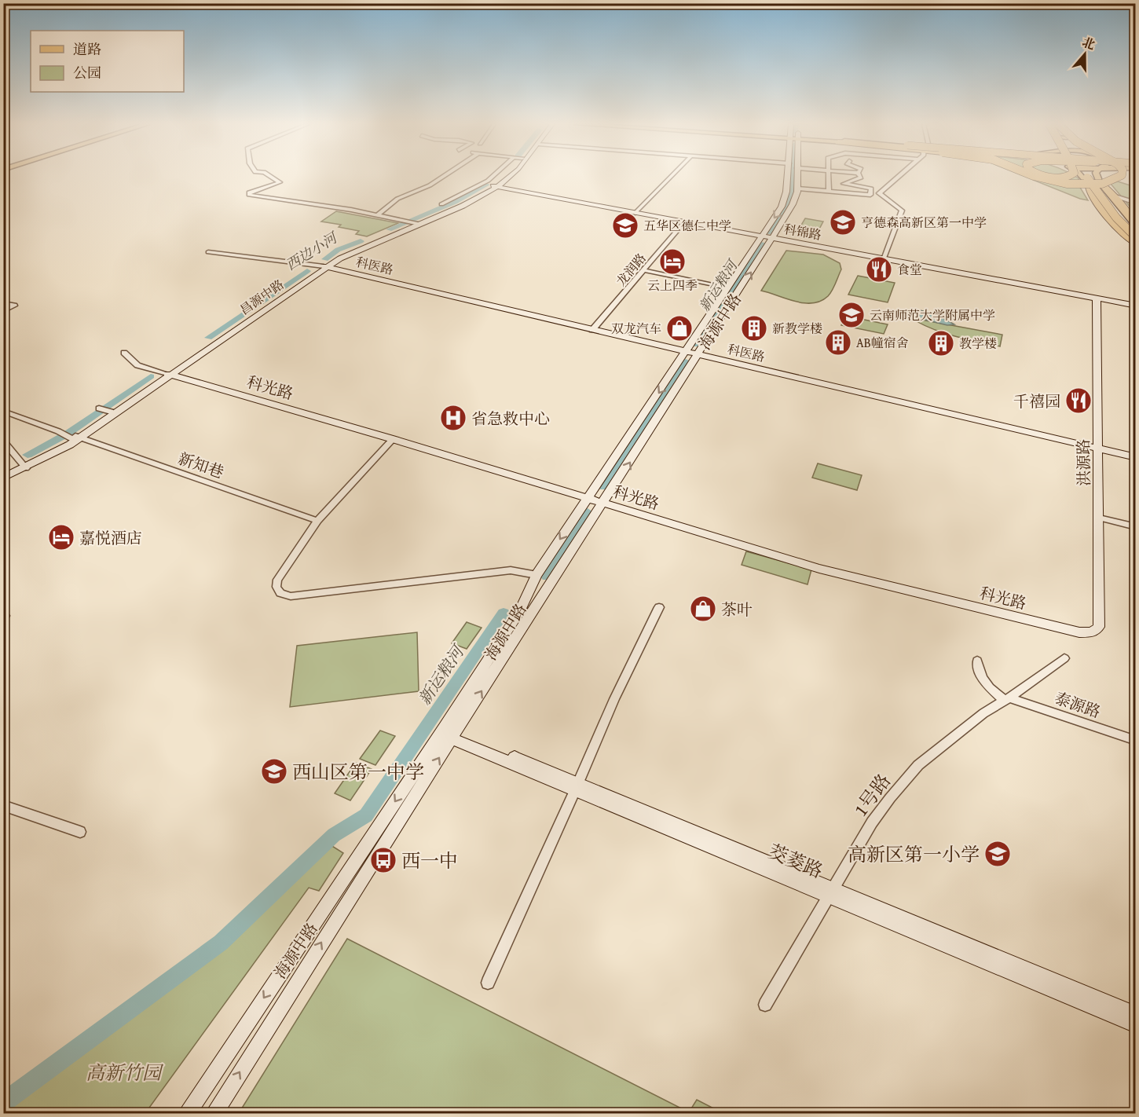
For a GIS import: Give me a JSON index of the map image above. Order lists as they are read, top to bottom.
{
  "streets": {
    "main road": [
      "科锦路",
      "科医路",
      "昌源中路",
      "海源中路",
      "科光路",
      "洪源路",
      "茭菱路"
    ],
    "street": [
      "龙润路",
      "新知巷",
      "泰源路",
      "1号路"
    ]
  },
  "crossings": [
    ["科锦路", "龙润路"],
    ["科锦路", "昌源中路"],
    ["科锦路", "海源中路"],
    ["科锦路", "洪源路"],
    ["科医路", "龙润路"],
    ["科医路", "昌源中路"],
    ["科医路", "海源中路"],
    ["科医路", "洪源路"],
    ["昌源中路", "科光路"],
    ["昌源中路", "新知巷"],
    ["海源中路", "科光路"],
    ["海源中路", "茭菱路"],
    ["科光路", "洪源路"],
    ["泰源路", "1号路"],
    ["1号路", "茭菱路"]
  ],
  "water": ["西边小河", "新运粮河"],
  "parks": ["高新竹园"],
  "places": {
    "school or university": [
      "亨德森高新区第一中学",
      "五华区德仁中学",
      "云南师范大学附属中学",
      "西山区第一中学",
      "高新区第一小学"
    ],
    "hotel": ["云上四季", "嘉悦酒店"],
    "restaurant": ["食堂", "千禧园"],
    "shop": ["双龙汽车", "茶叶"],
    "building": ["新教学楼", "AB幢宿舍", "教学楼"],
    "hospital": ["省急救中心"],
    "bus stop": ["西一中"]
  },
  "legend": ["道路", "公园"],
  "north": "top"
}
